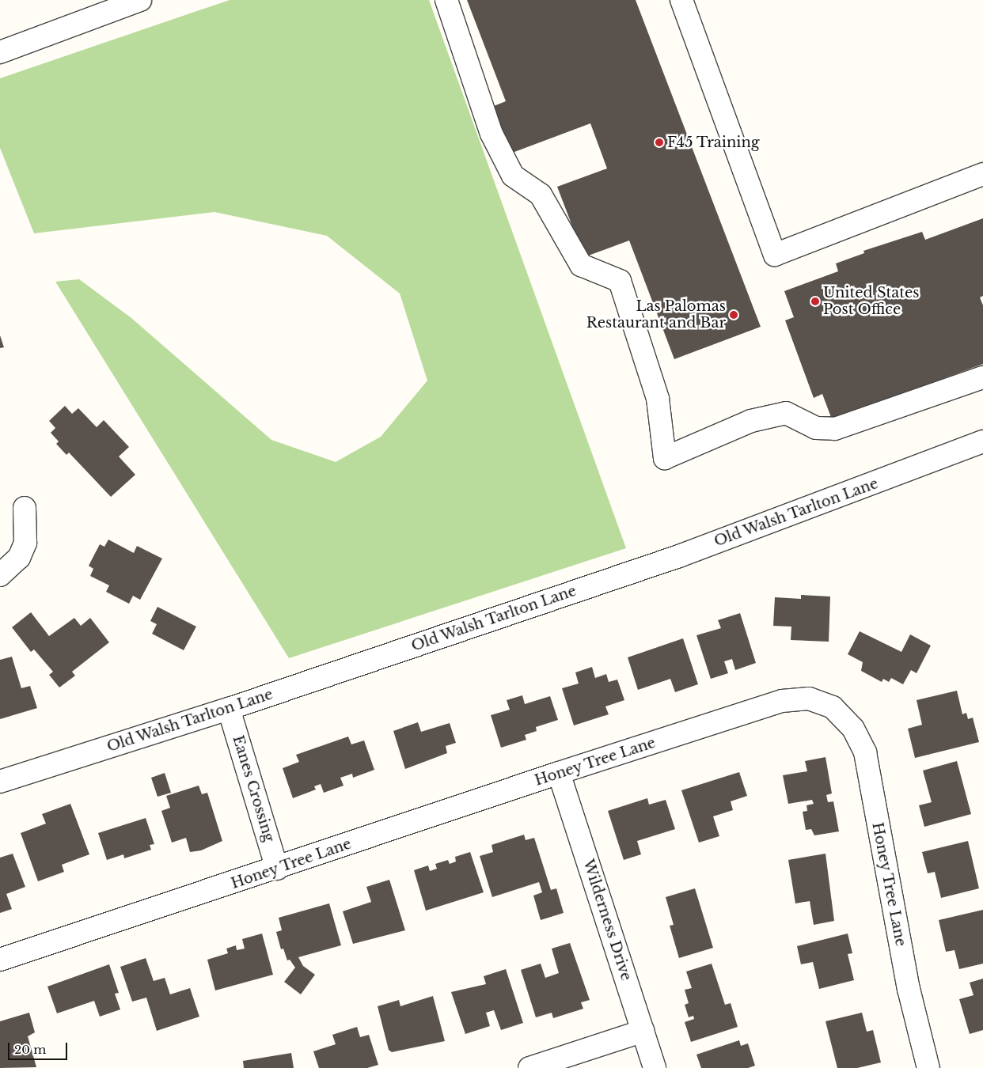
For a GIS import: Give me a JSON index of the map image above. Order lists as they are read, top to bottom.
{
  "streets": {
    "street": [
      "Old Walsh Tarlton Lane",
      "Honey Tree Lane",
      "Eanes Crossing",
      "Wilderness Drive"
    ]
  },
  "crossings": [
    ["Old Walsh Tarlton Lane", "Eanes Crossing"],
    ["Honey Tree Lane", "Eanes Crossing"],
    ["Honey Tree Lane", "Wilderness Drive"]
  ],
  "places": ["F45 Training", "United States Post Office", "Las Palomas Restaurant and Bar"],
  "scale_bar": "20 m"
}
